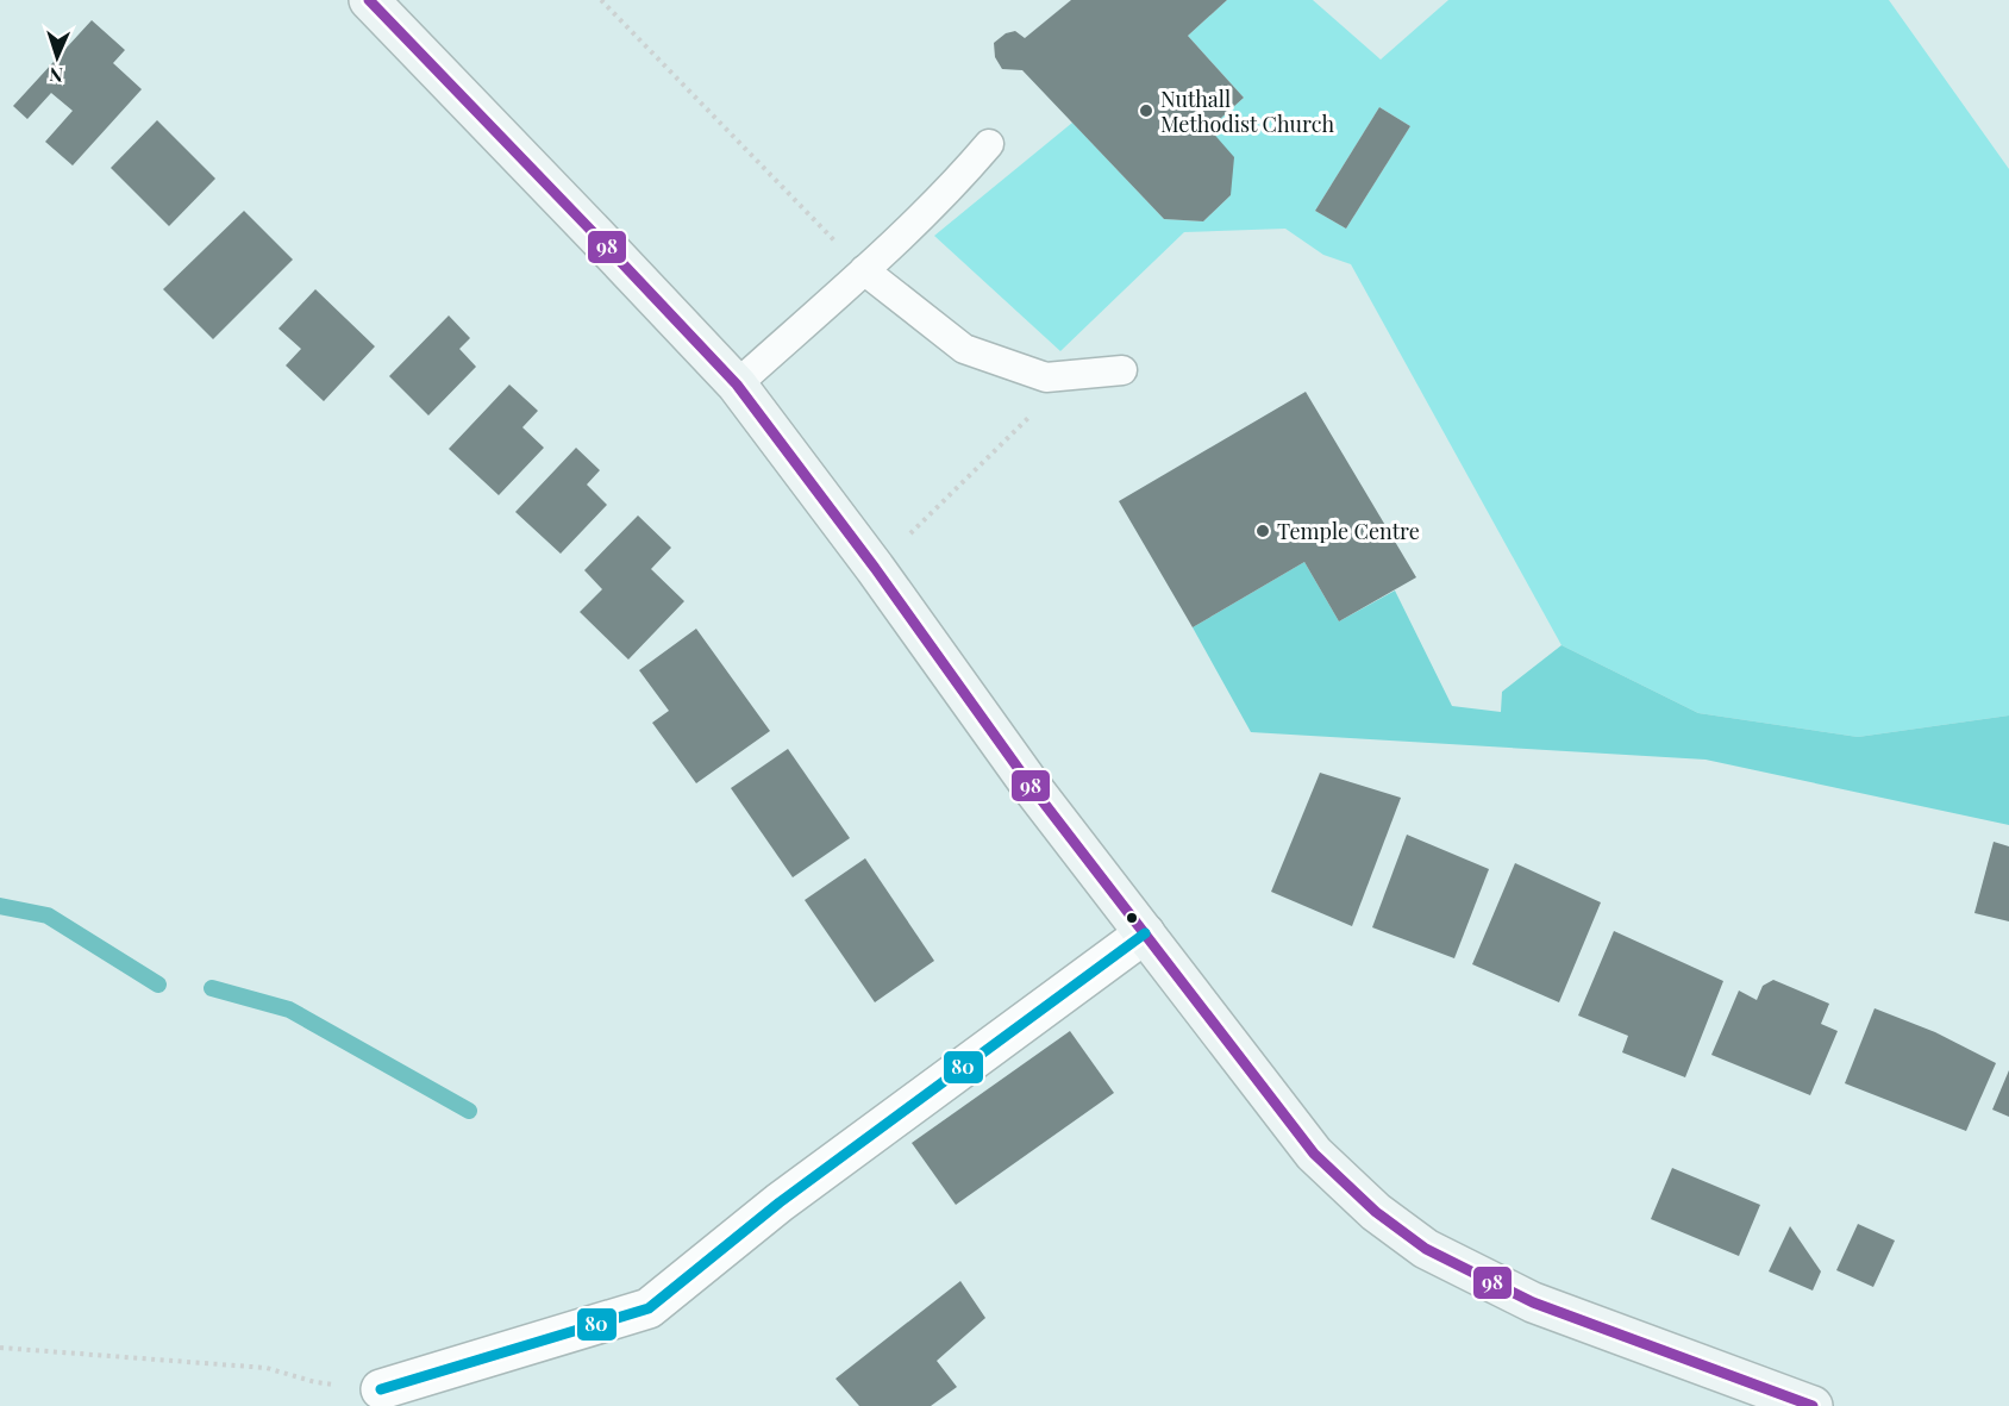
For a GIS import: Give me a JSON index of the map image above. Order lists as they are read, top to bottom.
{
  "places": ["Nuthall Methodist Church", "Temple Centre"],
  "lines": ["transit line 98", "transit line 80"],
  "north": "bottom"
}
